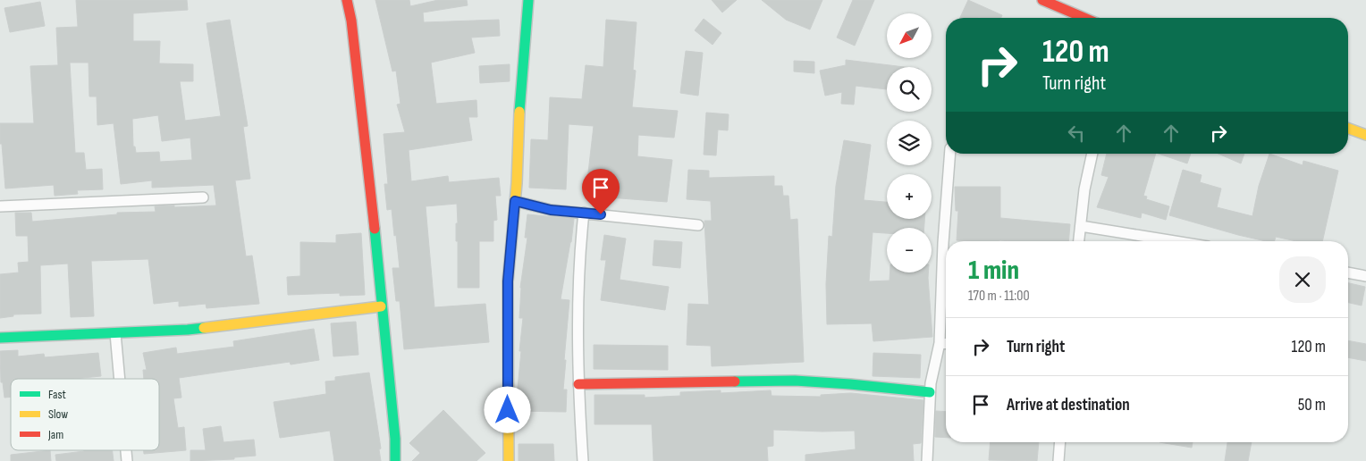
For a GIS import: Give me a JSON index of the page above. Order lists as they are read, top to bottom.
{
  "legend": ["Fast", "Slow", "Jam"],
  "north": "bottom left",
  "page": {
    "map_buttons": ["+", "−"],
    "turn": ["120 m", "Turn right"],
    "heading": ["1 min", "170 m · 11:00"],
    "list": [
      {
        "name": "Turn right",
        "value": "120 m"
      },
      {
        "name": "Arrive at destination",
        "value": "50 m"
      }
    ]
  }
}
